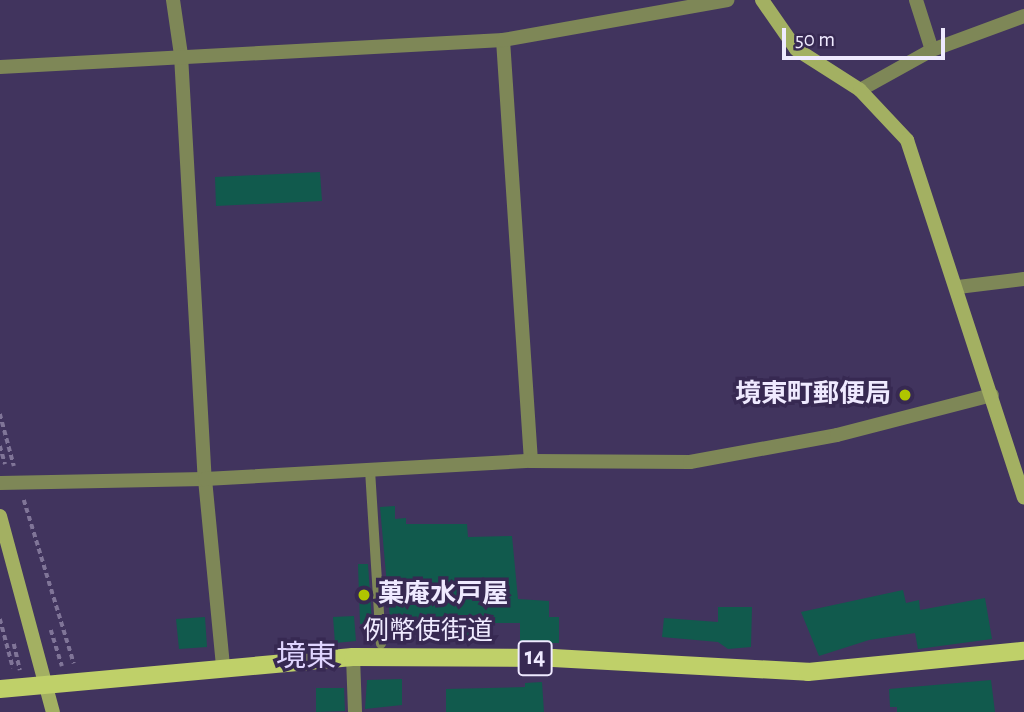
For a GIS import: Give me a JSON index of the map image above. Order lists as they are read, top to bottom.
{
  "streets": {
    "main road": ["例幣使街道", "14"]
  },
  "districts": ["境東"],
  "places": ["境東町郵便局", "菓庵水戸屋"],
  "scale_bar": "50 m"
}
